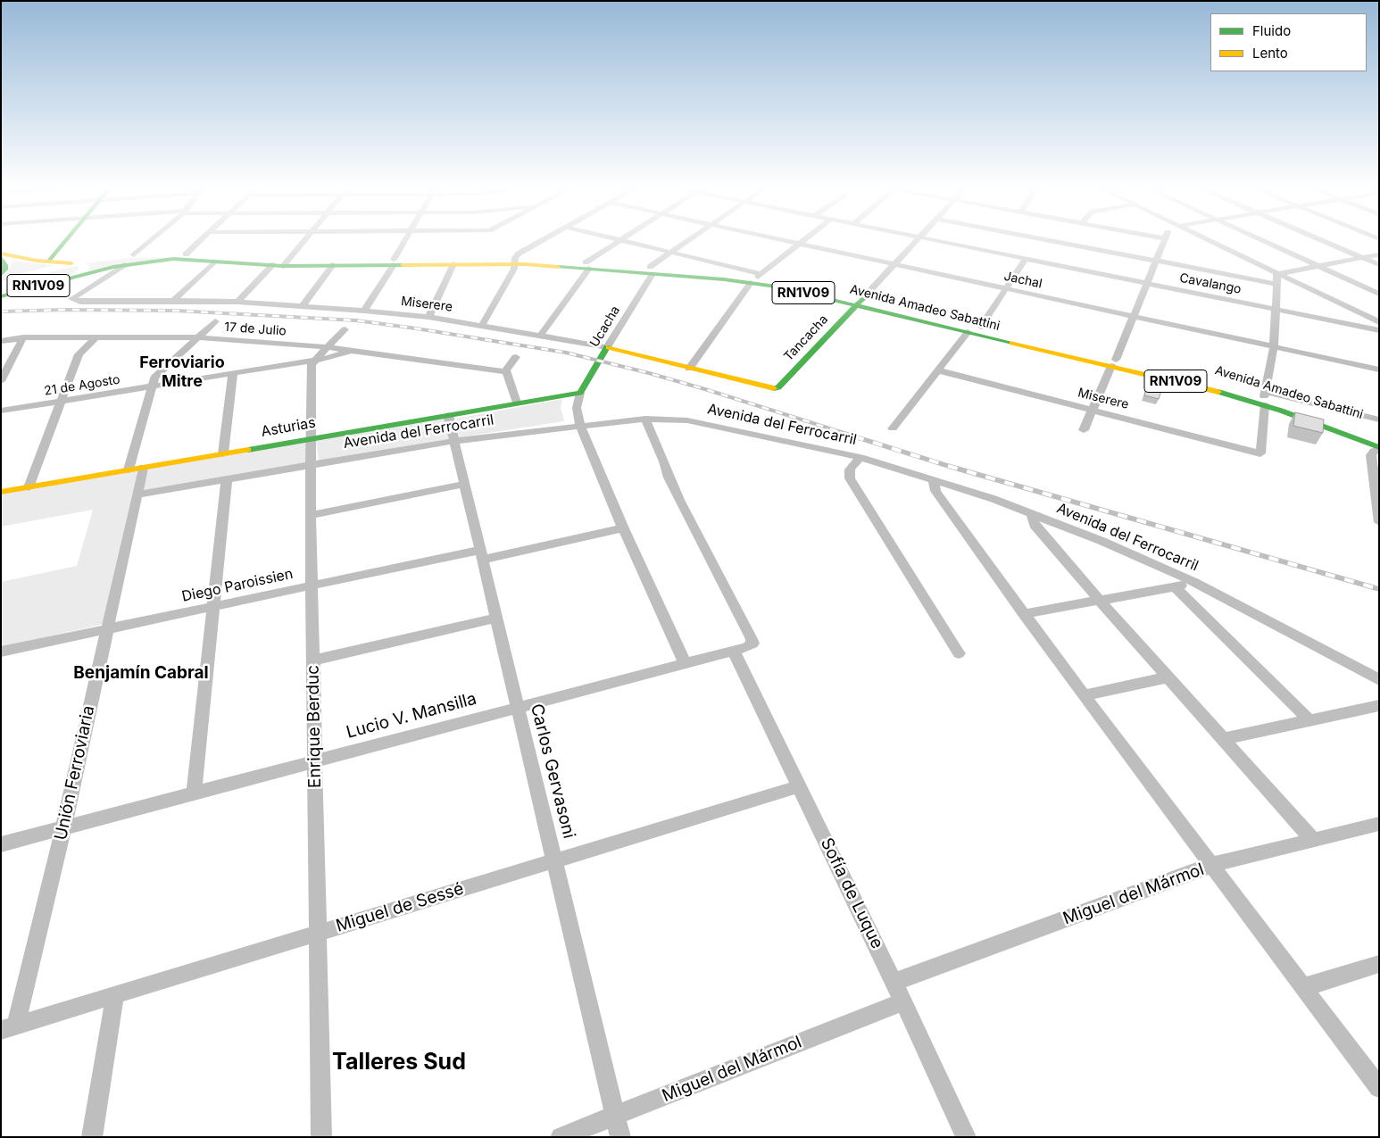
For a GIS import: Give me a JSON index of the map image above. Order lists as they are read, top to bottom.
{
  "streets": {
    "main road": [
      "RN1V09",
      "Miserere",
      "Avenida Amadeo Sabattini",
      "Ucacha",
      "Tancacha",
      "Asturias"
    ],
    "street": [
      "Jachal",
      "Cavalango",
      "17 de Julio",
      "21 de Agosto",
      "Avenida del Ferrocarril",
      "Diego Paroissien",
      "Lucio V. Mansilla",
      "Enrique Berduc",
      "Carlos Gervasoni",
      "Unión Ferroviaria",
      "Sofía de Luque",
      "Miguel del Mármol",
      "Miguel de Sessé"
    ]
  },
  "crossings": [
    ["Jachal", "Tancacha"],
    ["Miserere", "Avenida Amadeo Sabattini"],
    ["Miserere", "Ucacha"],
    ["Miserere", "Tancacha"],
    ["Avenida Amadeo Sabattini", "Ucacha"],
    ["Avenida Amadeo Sabattini", "Tancacha"],
    ["Ucacha", "Asturias"],
    ["17 de Julio", "21 de Agosto"],
    ["21 de Agosto", "Enrique Berduc"],
    ["Avenida del Ferrocarril", "Lucio V. Mansilla"],
    ["Avenida del Ferrocarril", "Enrique Berduc"],
    ["Avenida del Ferrocarril", "Carlos Gervasoni"],
    ["Avenida del Ferrocarril", "Unión Ferroviaria"],
    ["Asturias", "Enrique Berduc"],
    ["Asturias", "Carlos Gervasoni"],
    ["Asturias", "Unión Ferroviaria"],
    ["Diego Paroissien", "Enrique Berduc"],
    ["Diego Paroissien", "Carlos Gervasoni"],
    ["Diego Paroissien", "Unión Ferroviaria"],
    ["Lucio V. Mansilla", "Enrique Berduc"],
    ["Lucio V. Mansilla", "Carlos Gervasoni"],
    ["Lucio V. Mansilla", "Unión Ferroviaria"],
    ["Lucio V. Mansilla", "Sofía de Luque"],
    ["Enrique Berduc", "Miguel de Sessé"],
    ["Carlos Gervasoni", "Miguel del Mármol"],
    ["Carlos Gervasoni", "Miguel de Sessé"],
    ["Unión Ferroviaria", "Miguel de Sessé"],
    ["Sofía de Luque", "Miguel del Mármol"],
    ["Sofía de Luque", "Miguel de Sessé"]
  ],
  "districts": ["Ferroviario Mitre", "Benjamín Cabral", "Talleres Sud"],
  "legend": ["Fluido", "Lento"]
}
